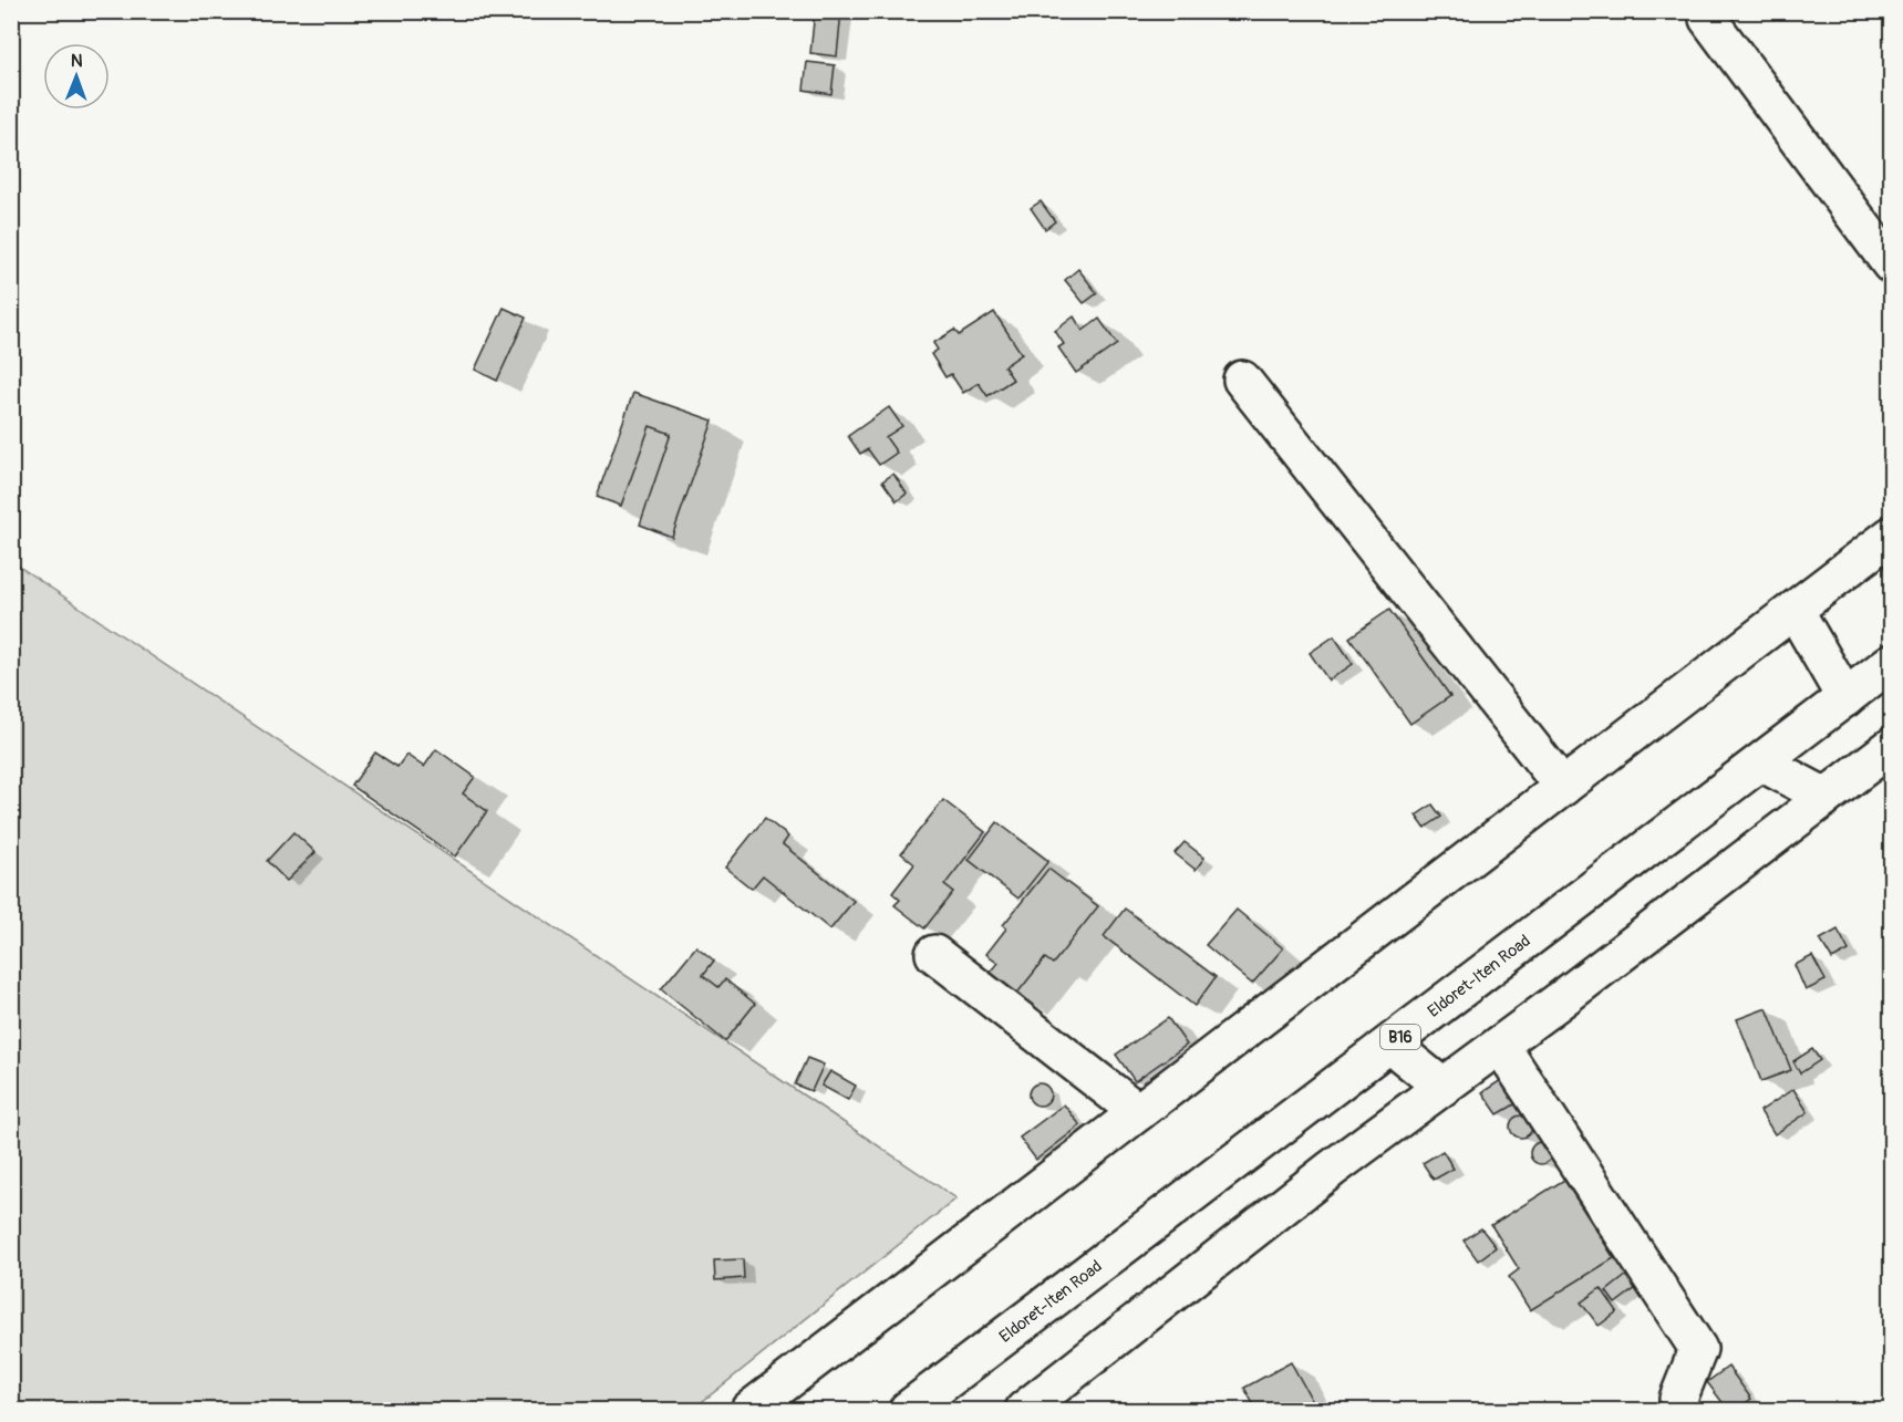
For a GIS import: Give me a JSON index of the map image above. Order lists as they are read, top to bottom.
{
  "streets": {
    "street": ["Eldoret-Iten Road", "B16"]
  },
  "north": "top"
}
